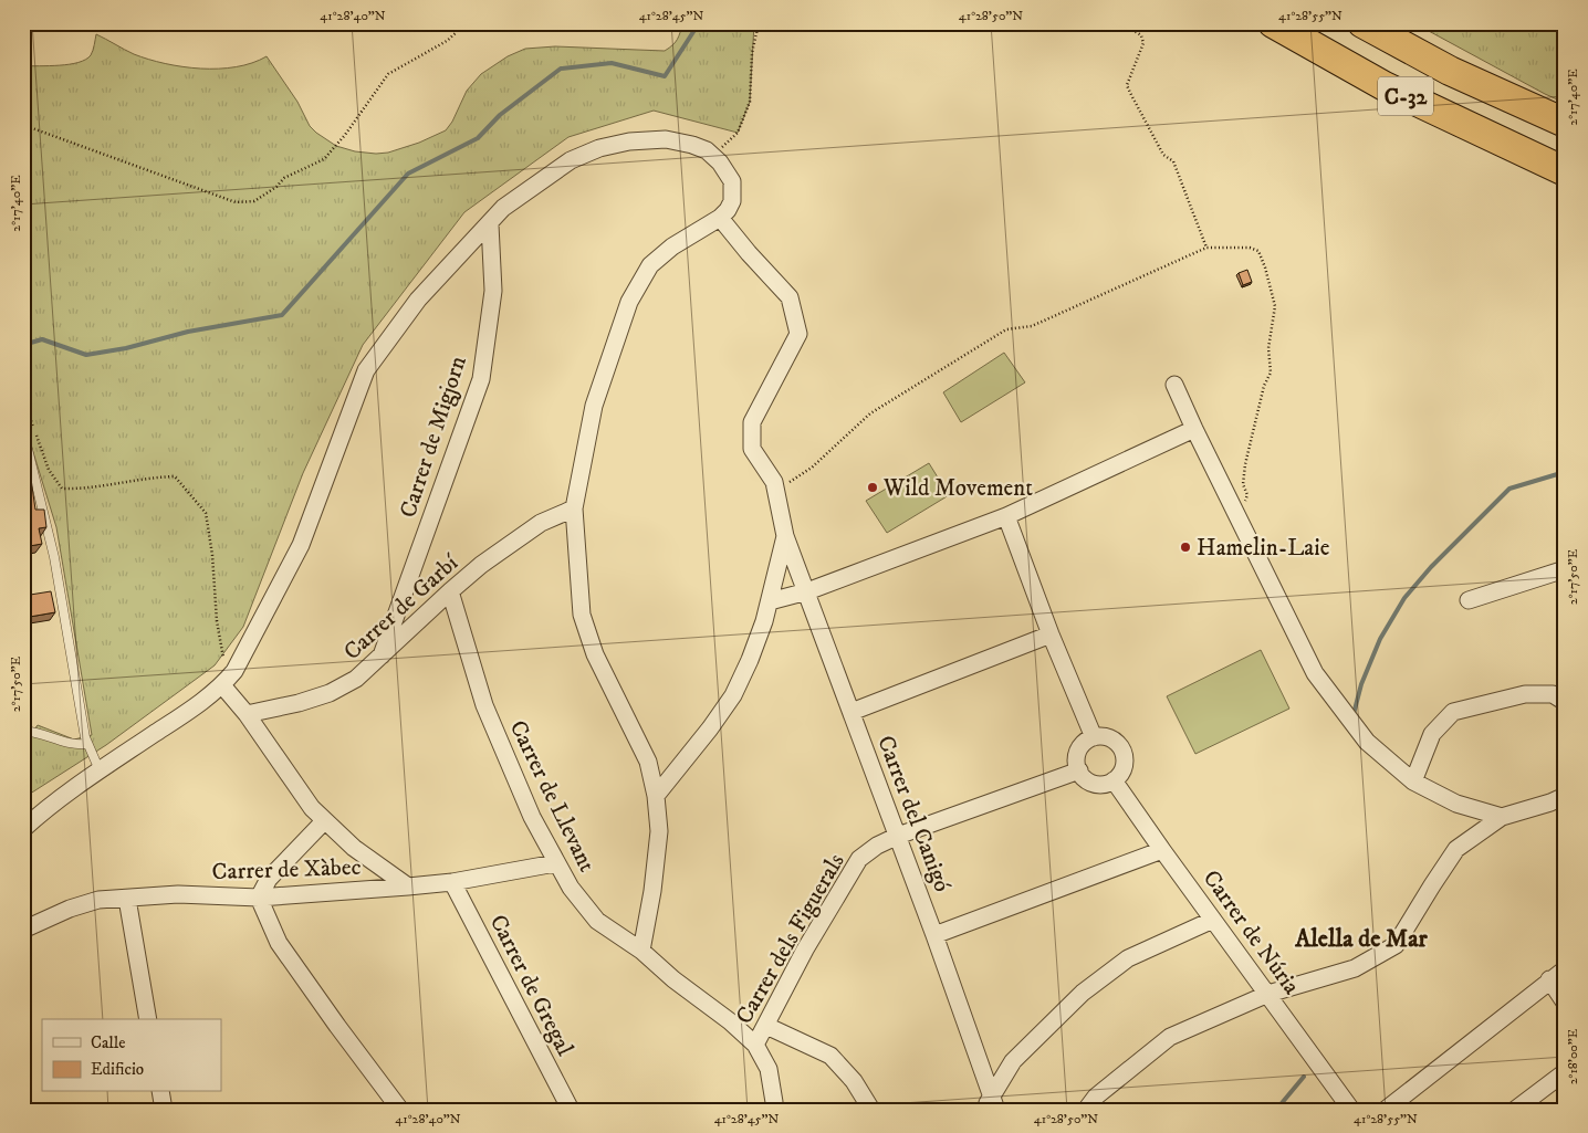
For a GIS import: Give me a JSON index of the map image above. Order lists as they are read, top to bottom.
{
  "streets": {
    "highway": ["C-32"],
    "street": [
      "Carrer de Migjorn",
      "Carrer de Garbí",
      "Carrer de Llevant",
      "Carrer del Canigó",
      "Carrer de Xàbec",
      "Carrer de Núria",
      "Carrer dels Figuerals",
      "Carrer de Gregal"
    ]
  },
  "crossings": [
    ["Carrer de Migjorn", "Carrer de Garbí"],
    ["Carrer de Garbí", "Carrer de Llevant"],
    ["Carrer de Llevant", "Carrer de Xàbec"],
    ["Carrer de Llevant", "Carrer dels Figuerals"],
    ["Carrer del Canigó", "Carrer dels Figuerals"],
    ["Carrer de Xàbec", "Carrer de Gregal"],
    ["Carrer de Núria", "Carrer dels Figuerals"]
  ],
  "districts": ["Alella de Mar"],
  "places": ["Wild Movement", "Hamelin-Laie"],
  "legend": ["Calle", "Edificio"],
  "coordinates": [
    "41°28'40\"N",
    "41°28'45\"N",
    "41°28'50\"N",
    "41°28'55\"N",
    "2°17'40\"E",
    "2°17'50\"E",
    "2°18'00\"E"
  ]
}
